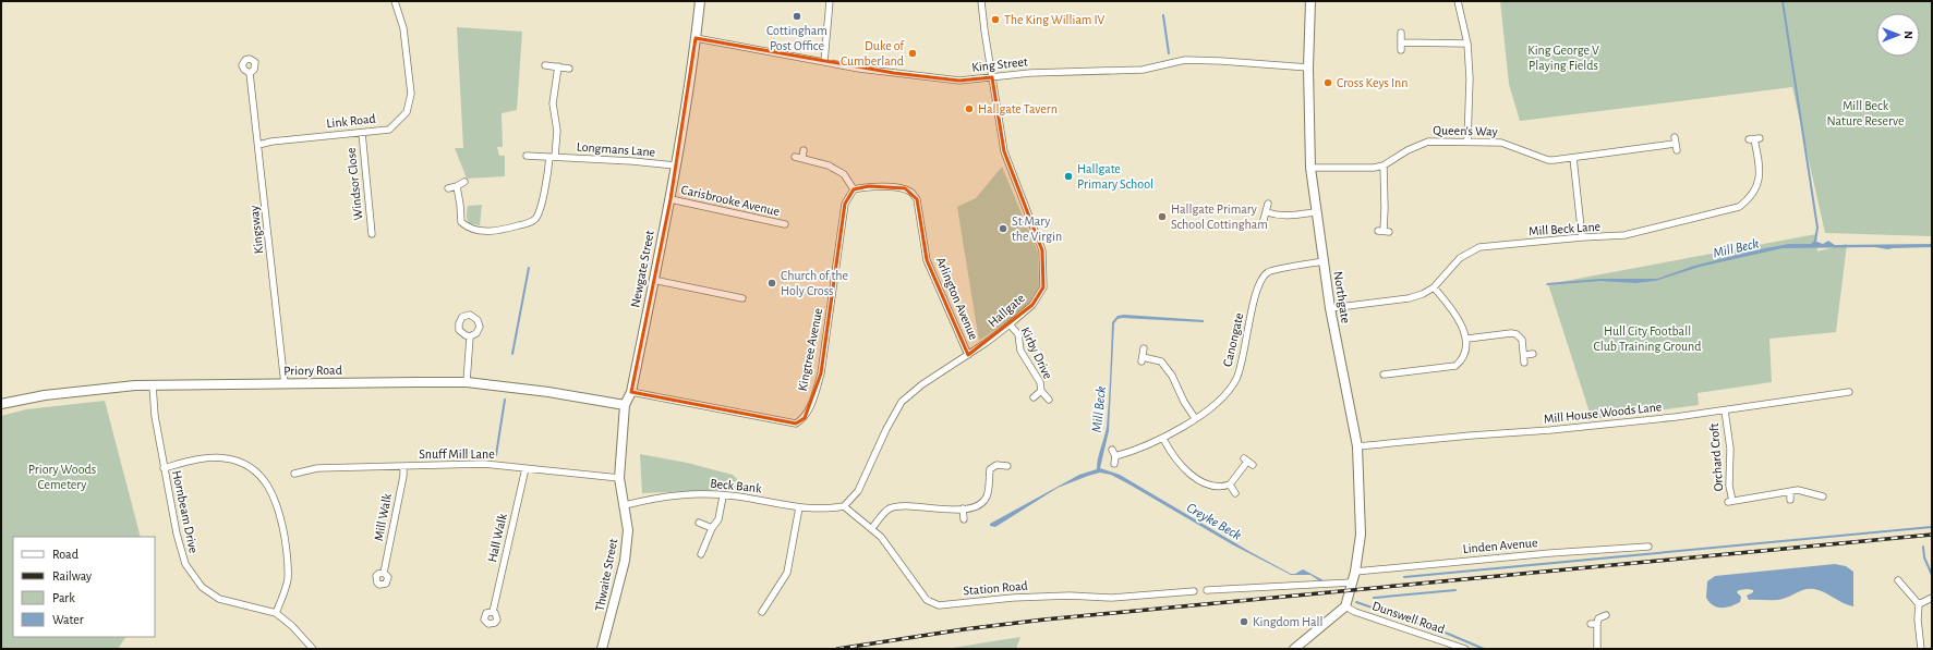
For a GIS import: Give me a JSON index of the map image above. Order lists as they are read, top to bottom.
{
  "streets": {
    "street": [
      "King Street",
      "Link Road",
      "Queen's Way",
      "Longmans Lane",
      "Windsor Close",
      "Carisbrooke Avenue",
      "Mill Beck Lane",
      "Kingsway",
      "Newgate Street",
      "Northgate",
      "Arlington Avenue",
      "Hallgate",
      "Canongate",
      "Kingtree Avenue",
      "Kirby Drive",
      "Priory Road",
      "Mill House Woods Lane",
      "Snuff Mill Lane",
      "Orchard Croft",
      "Beck Bank",
      "Hornbeam Drive",
      "Mill Walk",
      "Hall Walk",
      "Linden Avenue",
      "Thwaite Street",
      "Station Road",
      "Dunswell Road"
    ]
  },
  "crossings": [
    ["King Street", "Newgate Street"],
    ["King Street", "Northgate"],
    ["King Street", "Hallgate"],
    ["Link Road", "Windsor Close"],
    ["Link Road", "Kingsway"],
    ["Queen's Way", "Northgate"],
    ["Longmans Lane", "Newgate Street"],
    ["Carisbrooke Avenue", "Newgate Street"],
    ["Mill Beck Lane", "Northgate"],
    ["Kingsway", "Priory Road"],
    ["Newgate Street", "Kingtree Avenue"],
    ["Newgate Street", "Priory Road"],
    ["Newgate Street", "Snuff Mill Lane"],
    ["Newgate Street", "Beck Bank"],
    ["Newgate Street", "Thwaite Street"],
    ["Northgate", "Canongate"],
    ["Northgate", "Mill House Woods Lane"],
    ["Northgate", "Linden Avenue"],
    ["Northgate", "Dunswell Road"],
    ["Arlington Avenue", "Hallgate"],
    ["Arlington Avenue", "Kingtree Avenue"],
    ["Hallgate", "Kirby Drive"],
    ["Hallgate", "Beck Bank"],
    ["Hallgate", "Station Road"],
    ["Priory Road", "Hornbeam Drive"],
    ["Mill House Woods Lane", "Orchard Croft"],
    ["Snuff Mill Lane", "Mill Walk"],
    ["Snuff Mill Lane", "Hall Walk"],
    ["Beck Bank", "Thwaite Street"],
    ["Beck Bank", "Station Road"]
  ],
  "water": ["Mill Beck", "Creyke Beck"],
  "parks": [
    "King George V Playing Fields",
    "Mill Beck Nature Reserve",
    "Hull City Football Club Training Ground",
    "Priory Woods Cemetery"
  ],
  "places": [
    "Cottingham Post Office",
    "The King William IV",
    "Duke of Cumberland",
    "Cross Keys Inn",
    "Hallgate Tavern",
    "Hallgate Primary School",
    "Hallgate Primary School Cottingham",
    "St Mary the Virgin",
    "Church of the Holy Cross",
    "Kingdom Hall"
  ],
  "legend": [
    "Road",
    "Railway",
    "Park",
    "Water"
  ],
  "north": "right"
}
